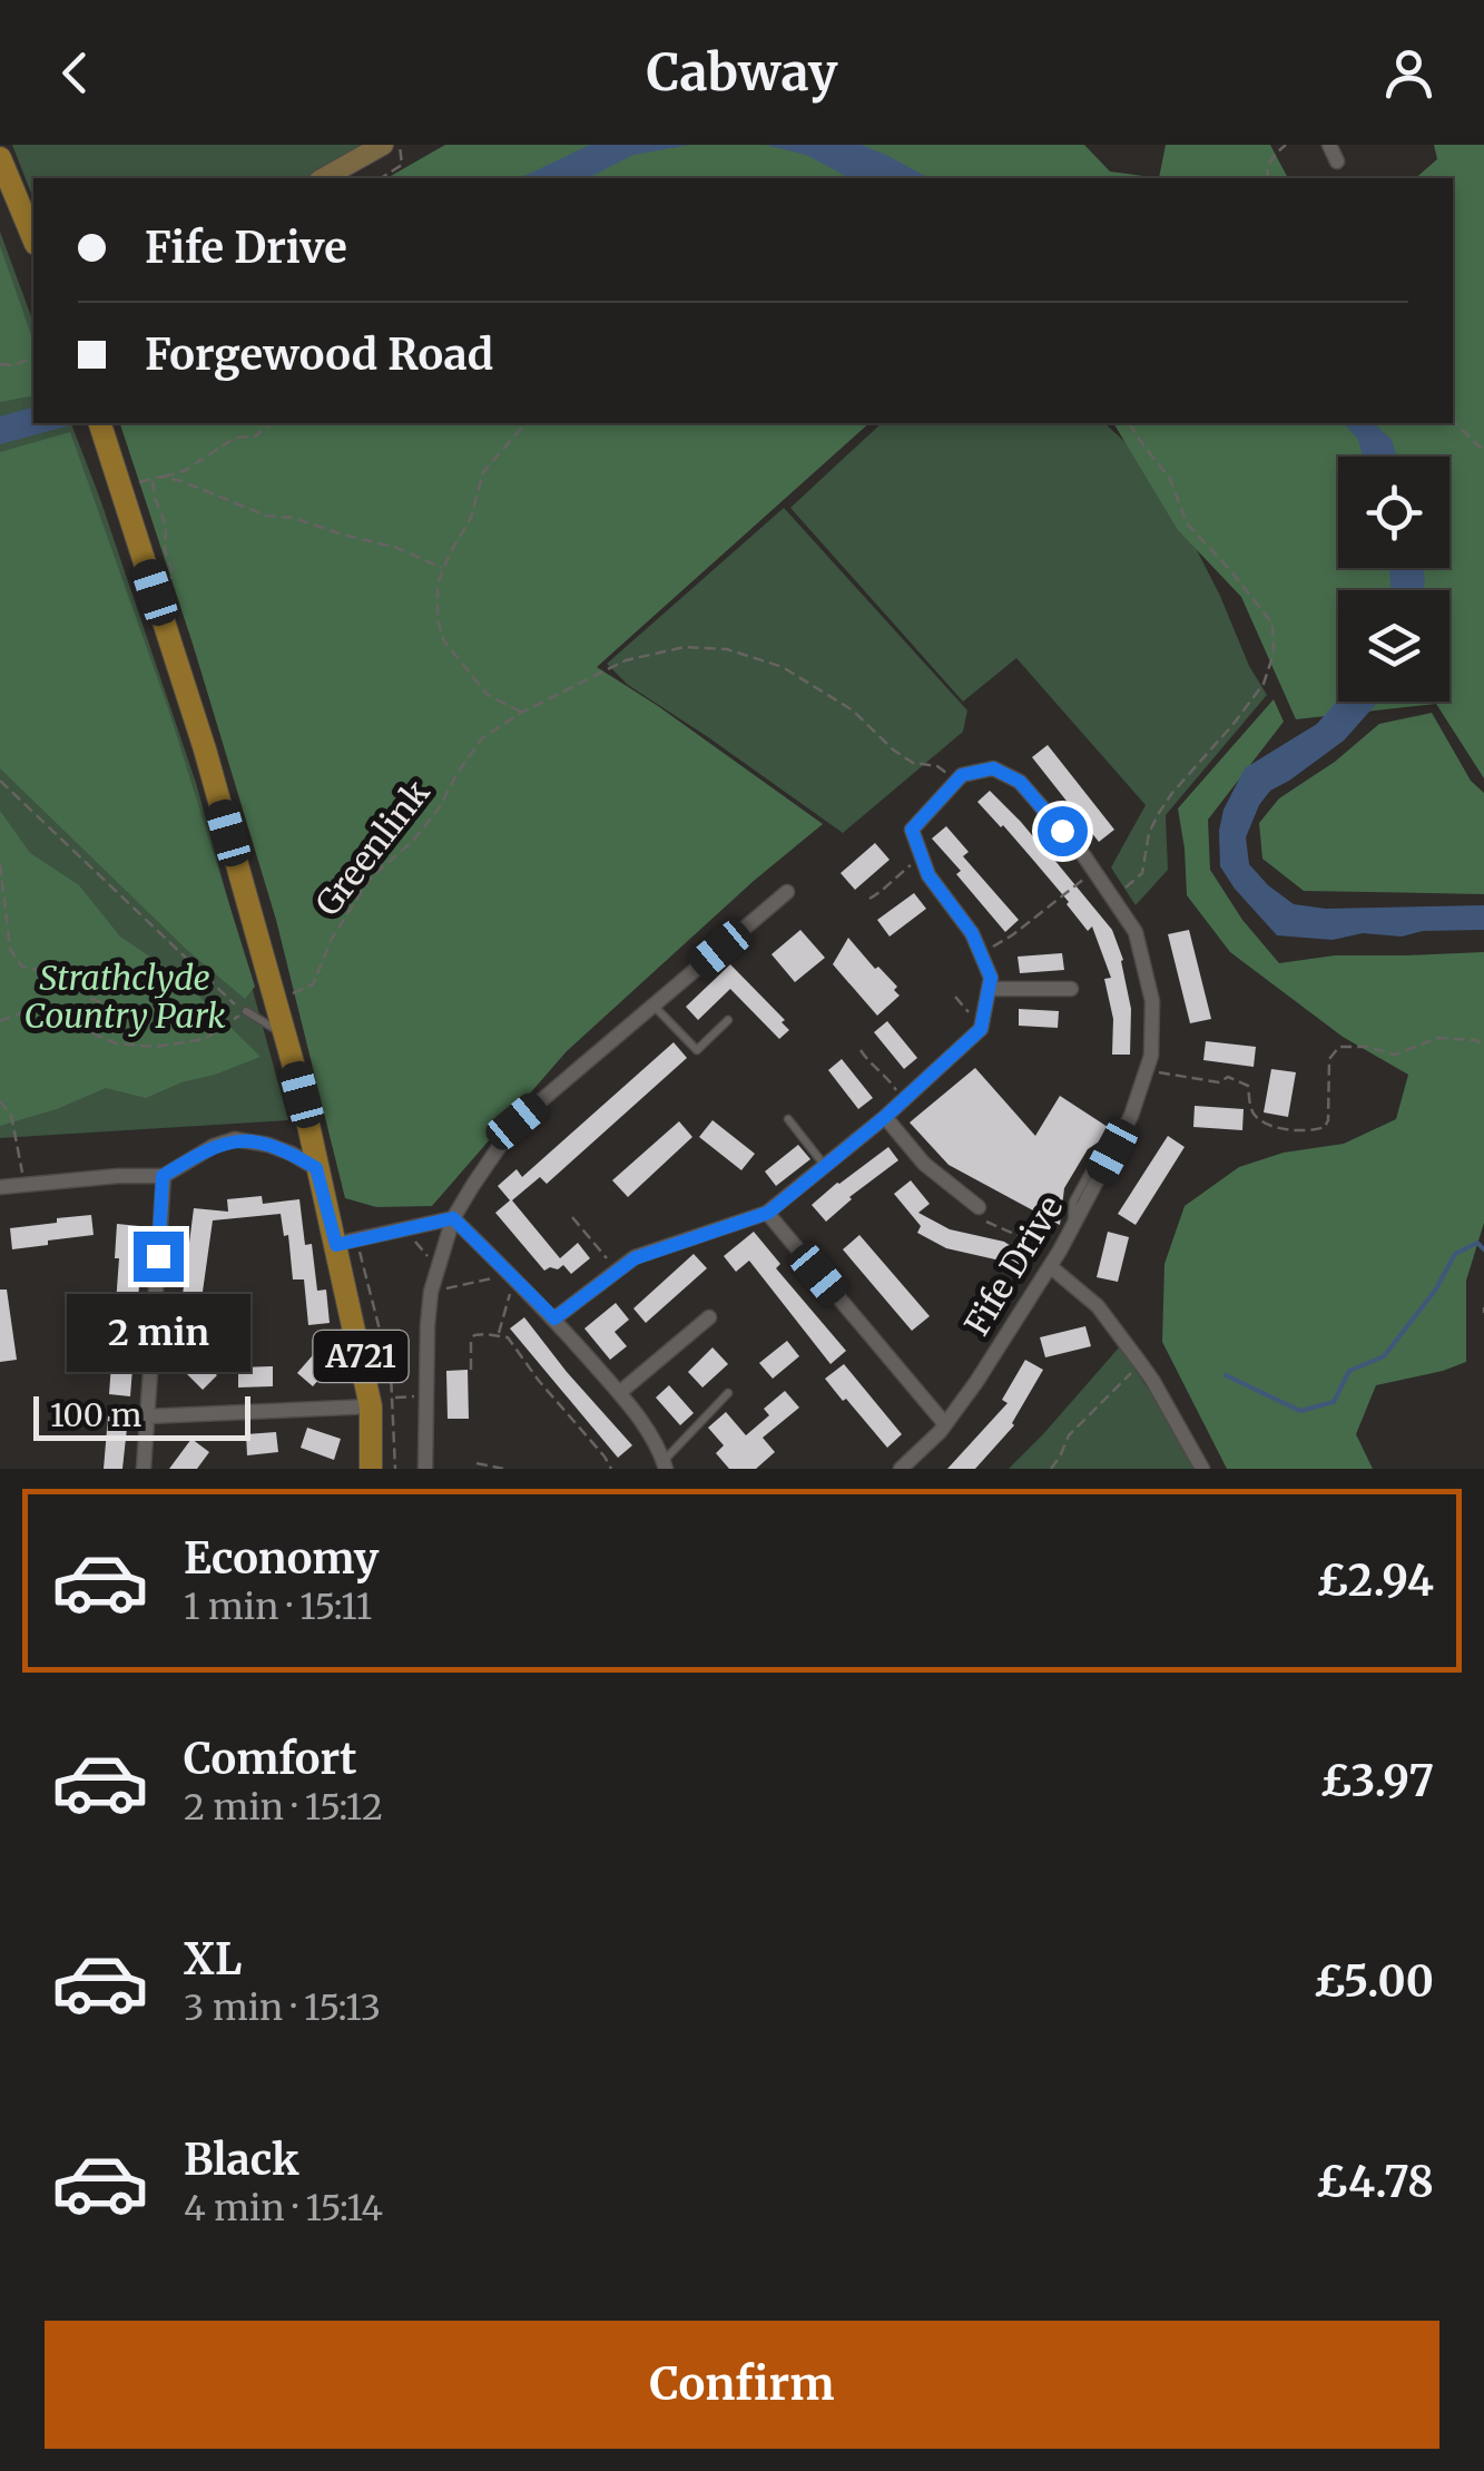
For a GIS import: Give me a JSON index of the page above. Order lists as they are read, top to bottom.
{
  "streets": {
    "main road": ["A721"],
    "street": ["Fife Drive"],
    "path": ["Greenlink"]
  },
  "crossings": [
    ["Greenlink", "Fife Drive"],
    ["Greenlink", "A721"]
  ],
  "parks": ["Strathclyde Country Park"],
  "scale_bar": "100 m",
  "page": {
    "header": "Cabway",
    "banner": ["Fife Drive", "Forgewood Road"],
    "bubble": "2 min",
    "scale": "100 m",
    "list": [
      {
        "name": "Economy",
        "note": "1 min · 15:11",
        "value": "£2.94"
      },
      {
        "name": "Comfort",
        "note": "2 min · 15:12",
        "value": "£3.97"
      },
      {
        "name": "XL",
        "note": "3 min · 15:13",
        "value": "£5.00"
      },
      {
        "name": "Black",
        "note": "4 min · 15:14",
        "value": "£4.78"
      }
    ],
    "buttons": "Confirm"
  }
}
